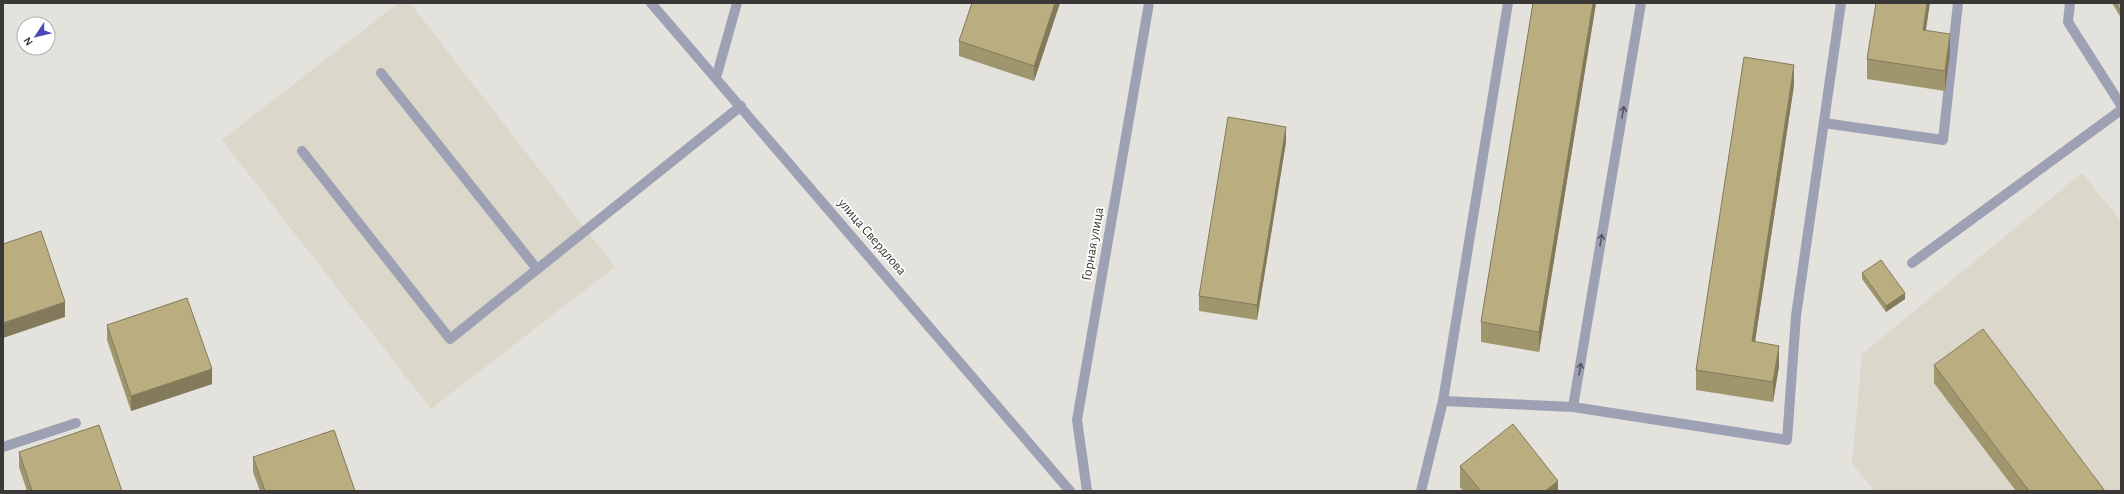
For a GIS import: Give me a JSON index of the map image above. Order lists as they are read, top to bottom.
{
  "streets": {
    "street": ["улица Свердлова", "Горная улица"]
  },
  "north": "bottom left"
}
